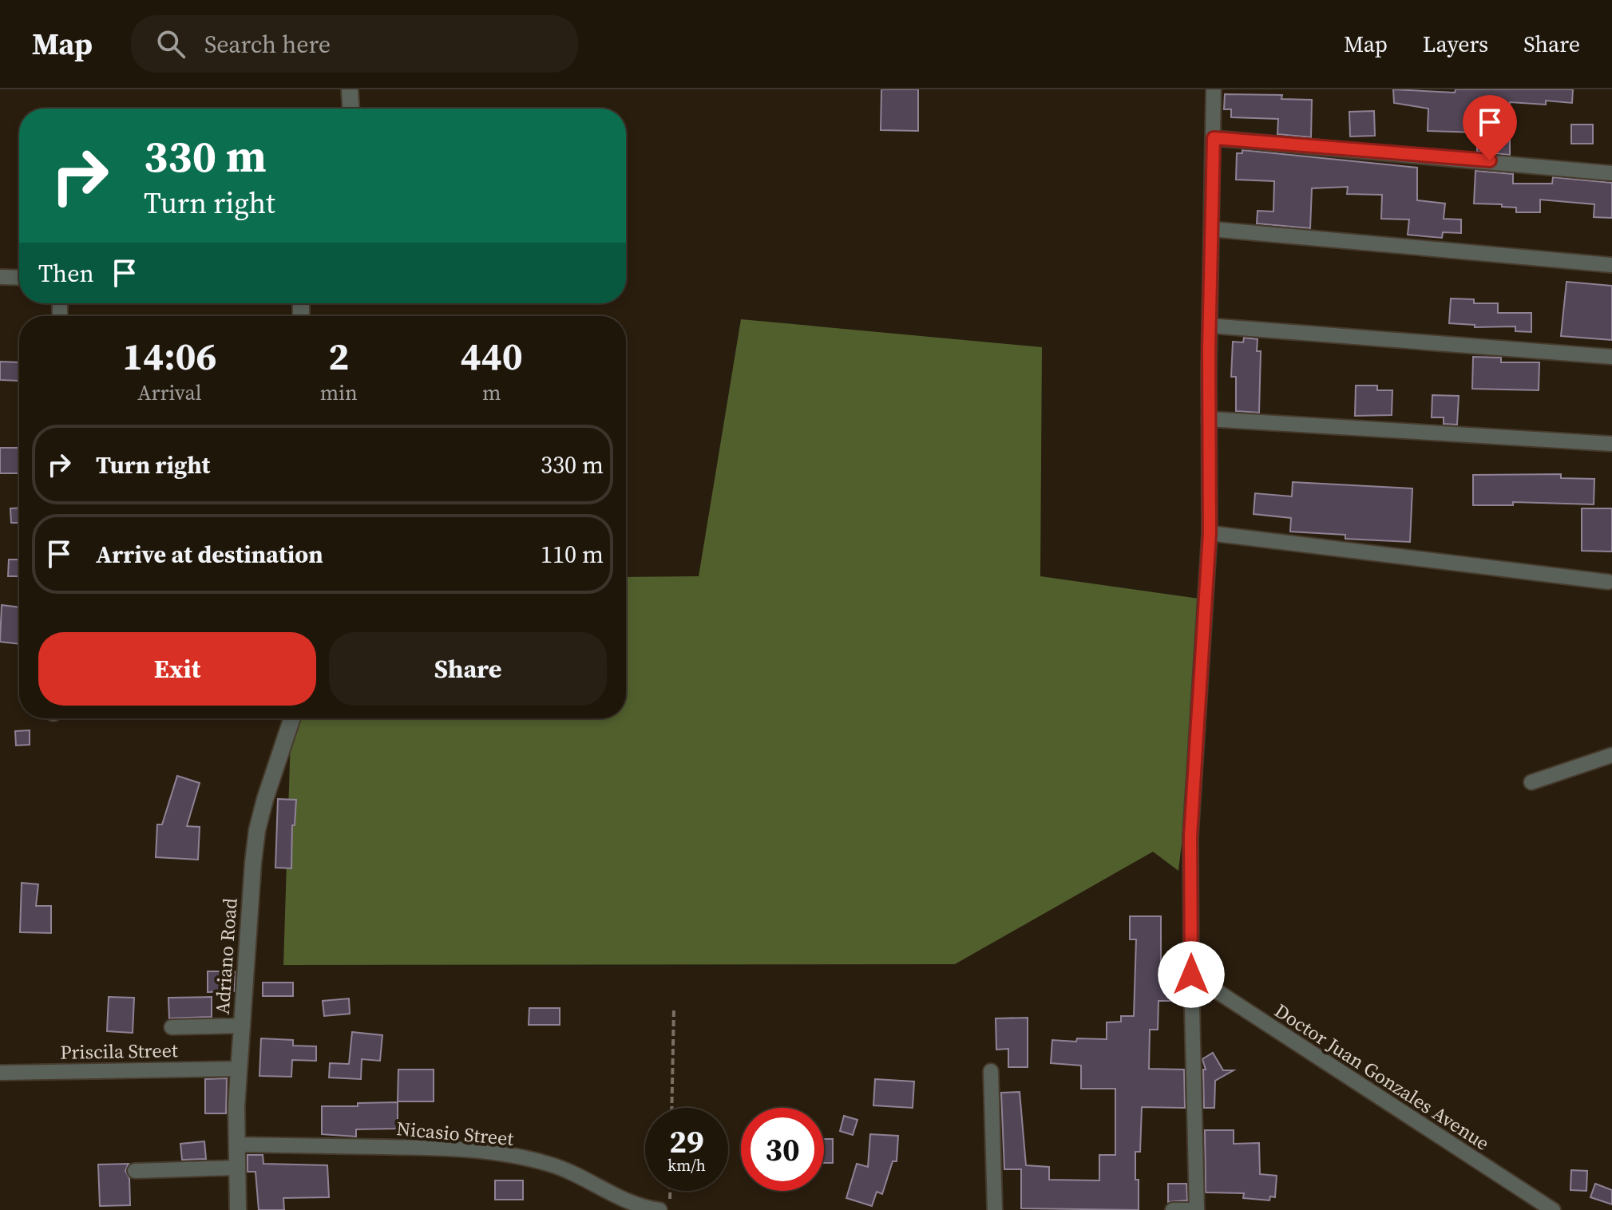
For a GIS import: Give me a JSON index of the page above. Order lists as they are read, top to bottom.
{
  "streets": {
    "street": [
      "Adriano Road",
      "Priscila Street",
      "Doctor Juan Gonzales Avenue",
      "Nicasio Street"
    ]
  },
  "crossings": [
    ["Adriano Road", "Priscila Street"],
    ["Adriano Road", "Nicasio Street"]
  ],
  "page": {
    "header": "Map",
    "search": "Search here",
    "nav": ["Map", "Layers", "Share"],
    "turn": ["330 m", "Turn right"],
    "then": "Then",
    "eta": [
      "14:06",
      "Arrival",
      "2",
      "min",
      "440",
      "m"
    ],
    "list": [
      {
        "name": "Turn right",
        "value": "330 m"
      },
      {
        "name": "Arrive at destination",
        "value": "110 m"
      }
    ],
    "buttons": ["Exit", "Share"],
    "speed": "29 km/h",
    "limit": "30"
  }
}
